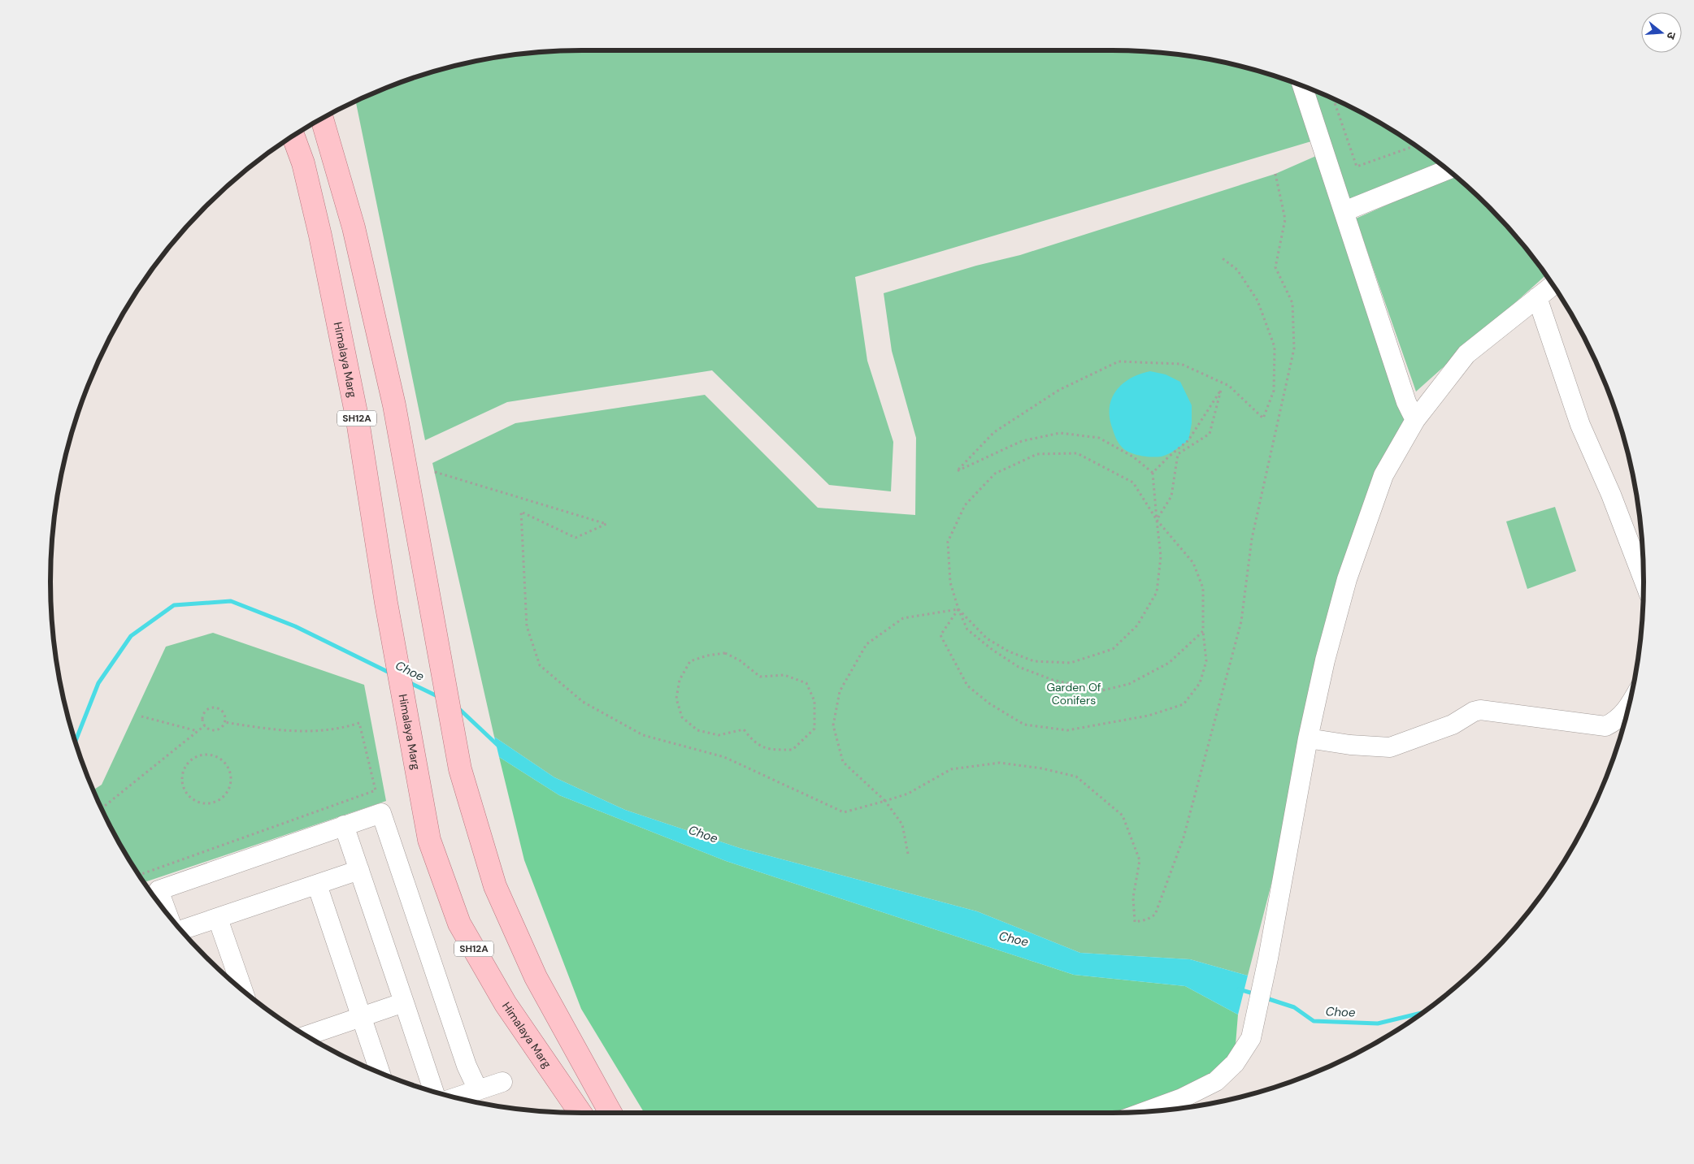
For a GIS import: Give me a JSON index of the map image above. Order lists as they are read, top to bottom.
{
  "streets": {
    "main road": ["Himalaya Marg", "SH12A"]
  },
  "water": ["Choe"],
  "parks": ["Garden Of Conifers"],
  "north": "right"
}
